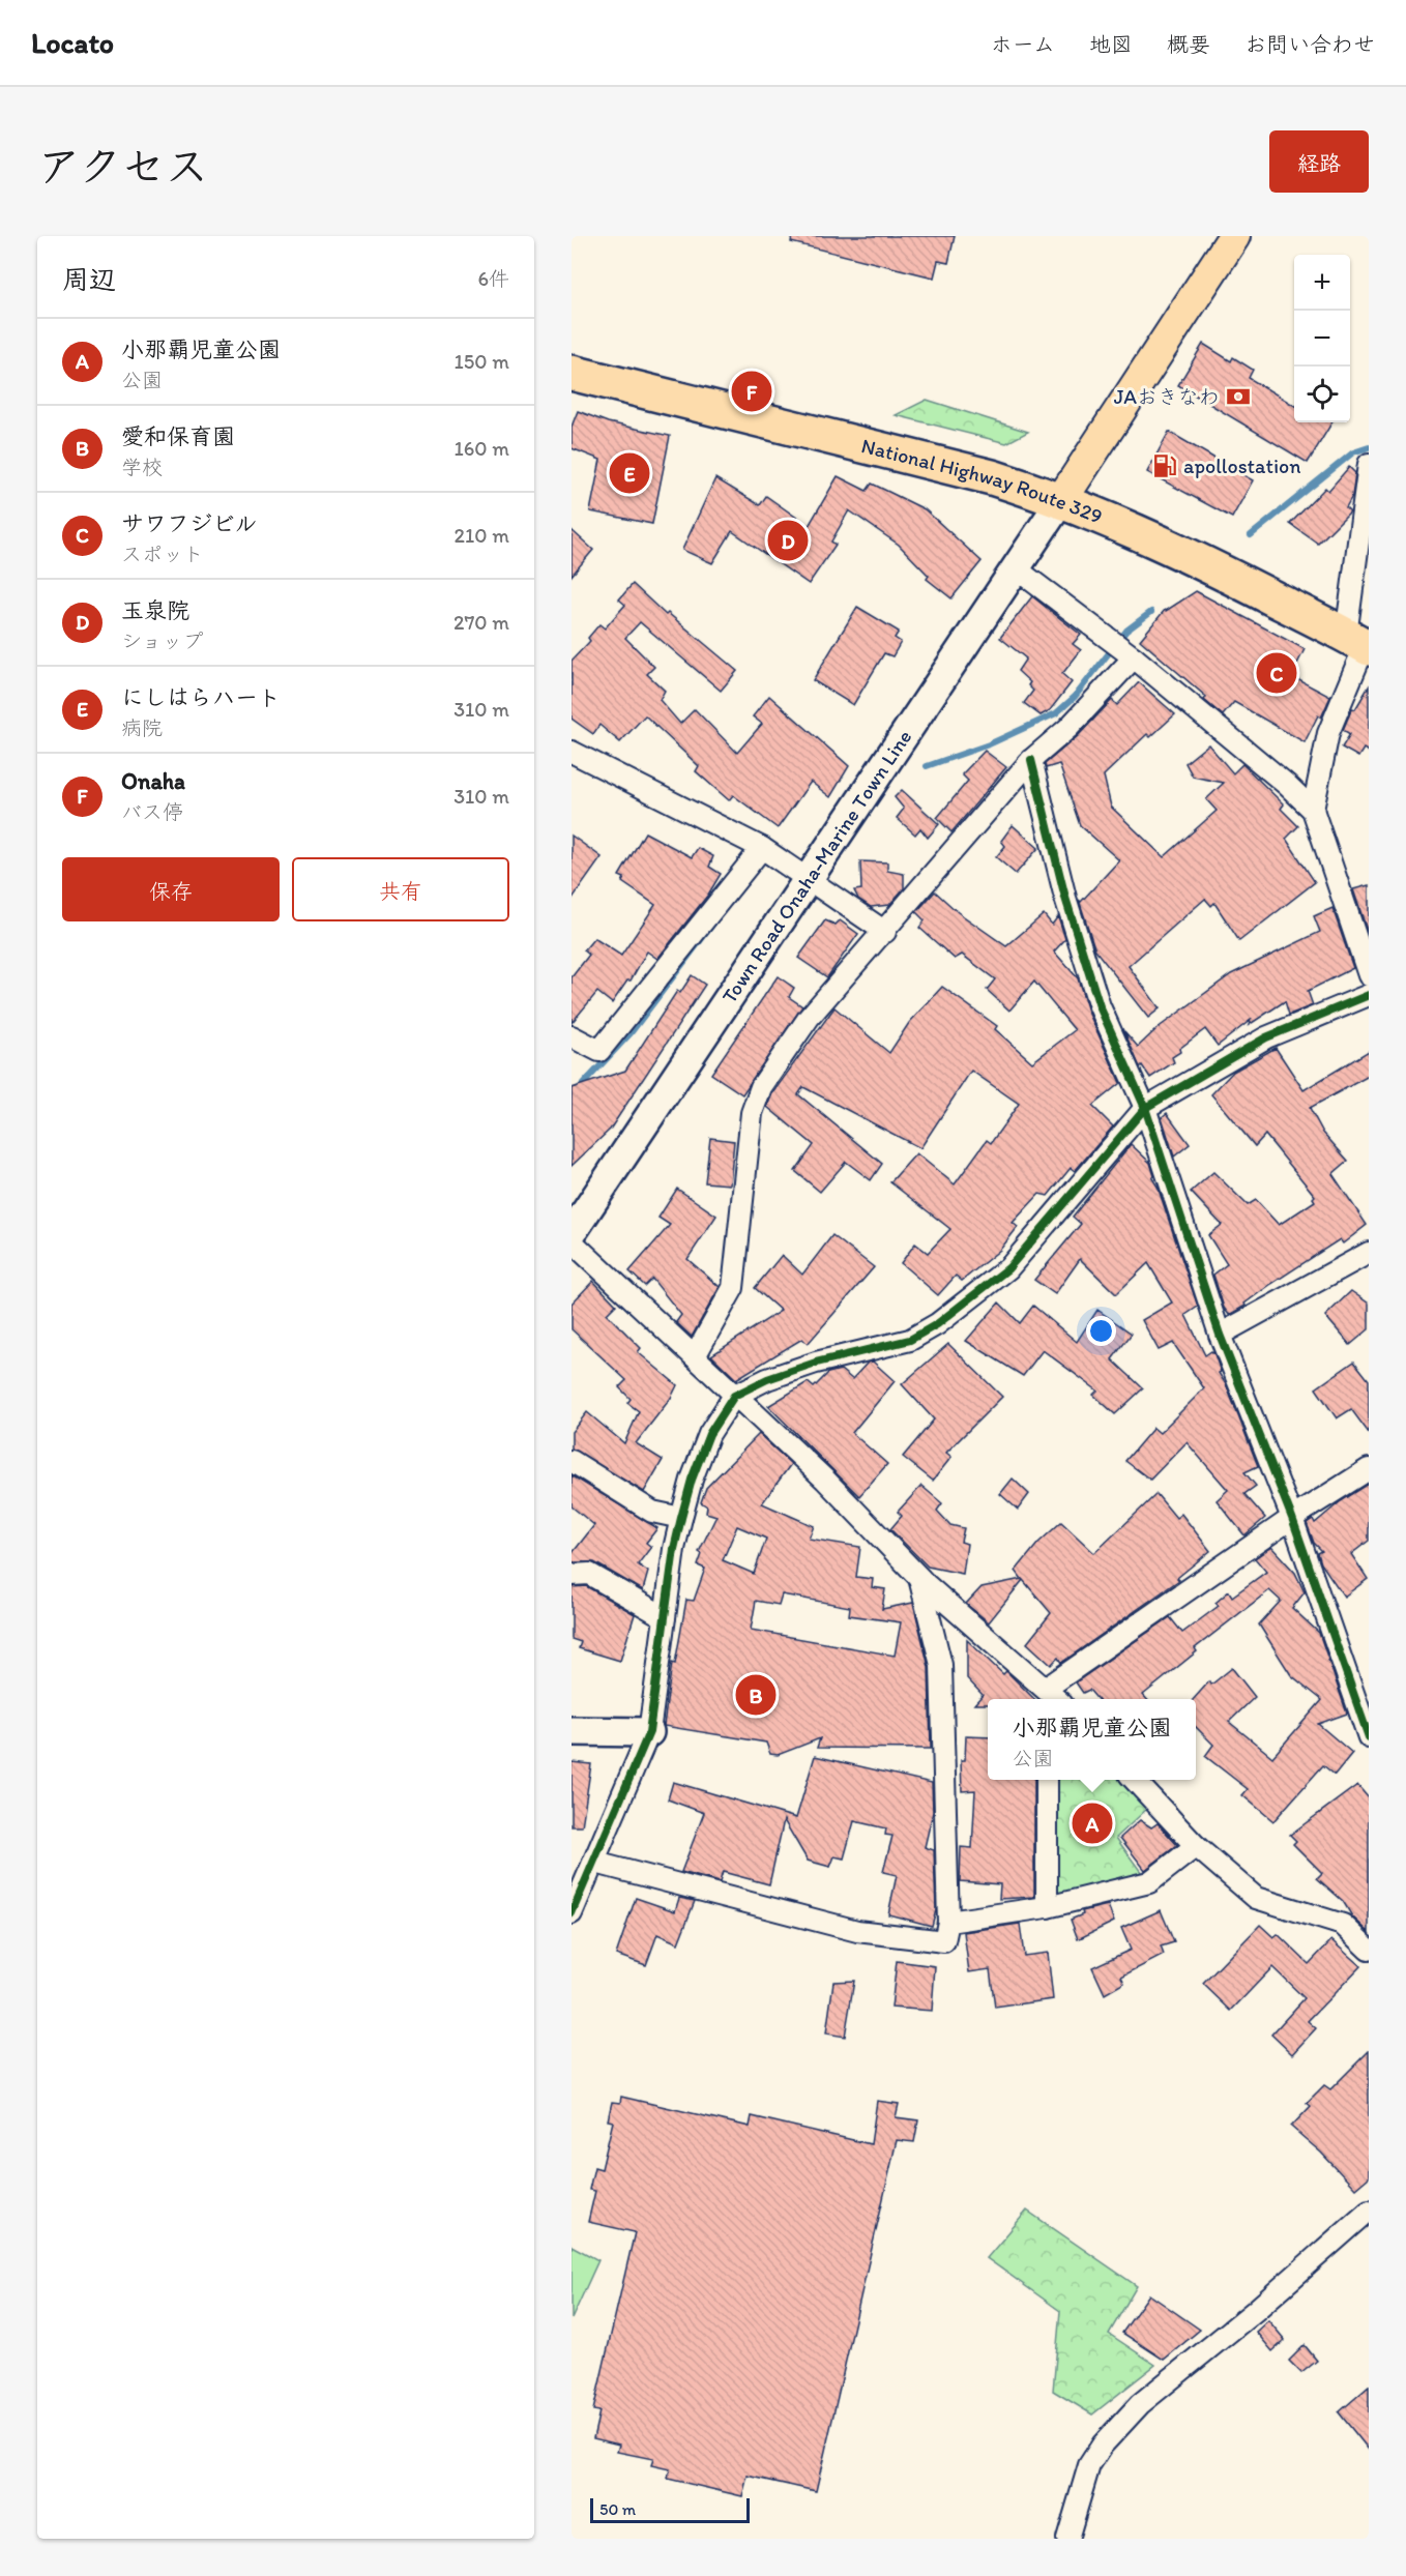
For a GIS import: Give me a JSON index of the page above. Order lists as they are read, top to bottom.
{
  "streets": {
    "highway": ["National Highway Route 329"],
    "street": ["Town Road Onaha-Marine Town Line"]
  },
  "crossings": [
    ["National Highway Route 329", "Town Road Onaha-Marine Town Line"]
  ],
  "places": {
    "bank": ["JAおきなわ"],
    "fuel station": ["apollostation"]
  },
  "scale_bar": "50 m",
  "page": {
    "header": "Locato",
    "nav": [
      "ホーム",
      "地図",
      "概要",
      "お問い合わせ"
    ],
    "title": "アクセス",
    "buttons": [
      "経路",
      ["保存", "共有"]
    ],
    "heading": ["周辺", "6件"],
    "map_buttons": ["+", "−"],
    "list": [
      {
        "mark": "A",
        "name": "小那覇児童公園",
        "note": "公園",
        "value": "150 m"
      },
      {
        "mark": "B",
        "name": "愛和保育園",
        "note": "学校",
        "value": "160 m"
      },
      {
        "mark": "C",
        "name": "サワフジビル",
        "note": "スポット",
        "value": "210 m"
      },
      {
        "mark": "D",
        "name": "玉泉院",
        "note": "ショップ",
        "value": "270 m"
      },
      {
        "mark": "E",
        "name": "にしはらハート",
        "note": "病院",
        "value": "310 m"
      },
      {
        "mark": "F",
        "name": "Onaha",
        "note": "バス停",
        "value": "310 m"
      }
    ],
    "pins": [
      "F",
      "E",
      "D",
      "C",
      "B",
      "A"
    ],
    "popup": ["小那覇児童公園", "公園"],
    "scale": "50 m"
  }
}
